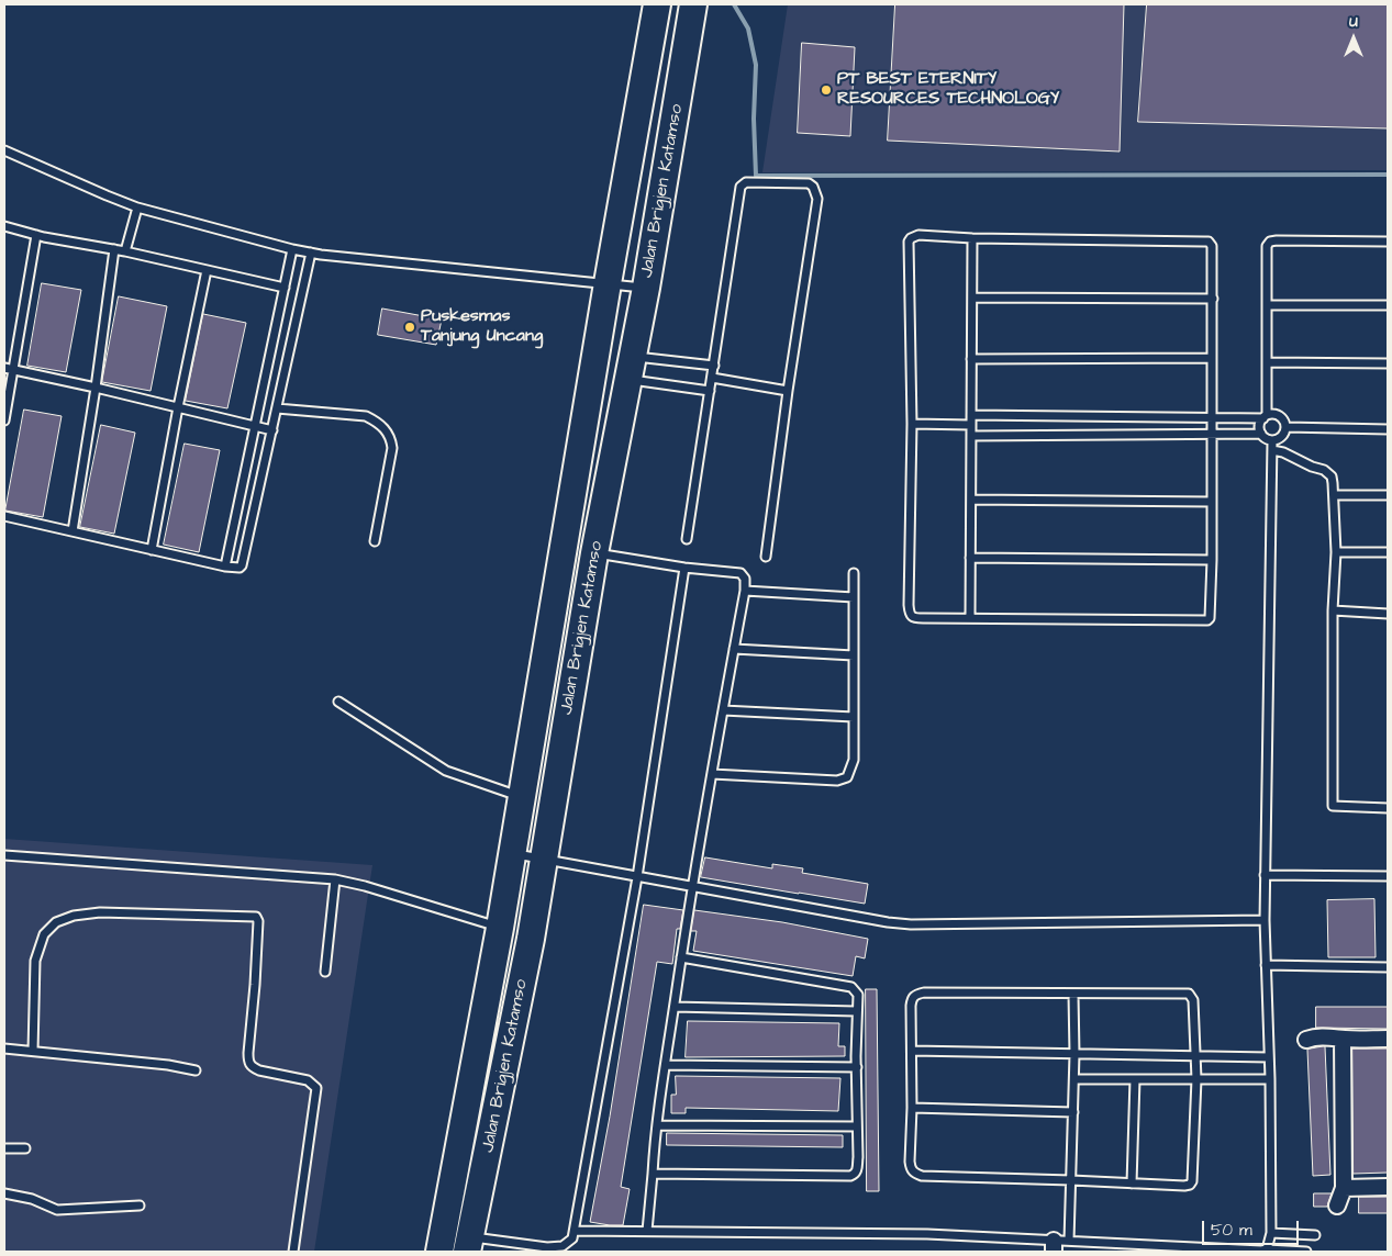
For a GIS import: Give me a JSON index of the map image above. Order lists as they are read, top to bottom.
{
  "streets": {
    "highway": ["Jalan Brigjen Katamso"]
  },
  "places": ["PT BEST ETERNITY RESOURCES TECHNOLOGY", "Puskesmas Tanjung Uncang"],
  "scale_bar": "50 m",
  "north": "top"
}
